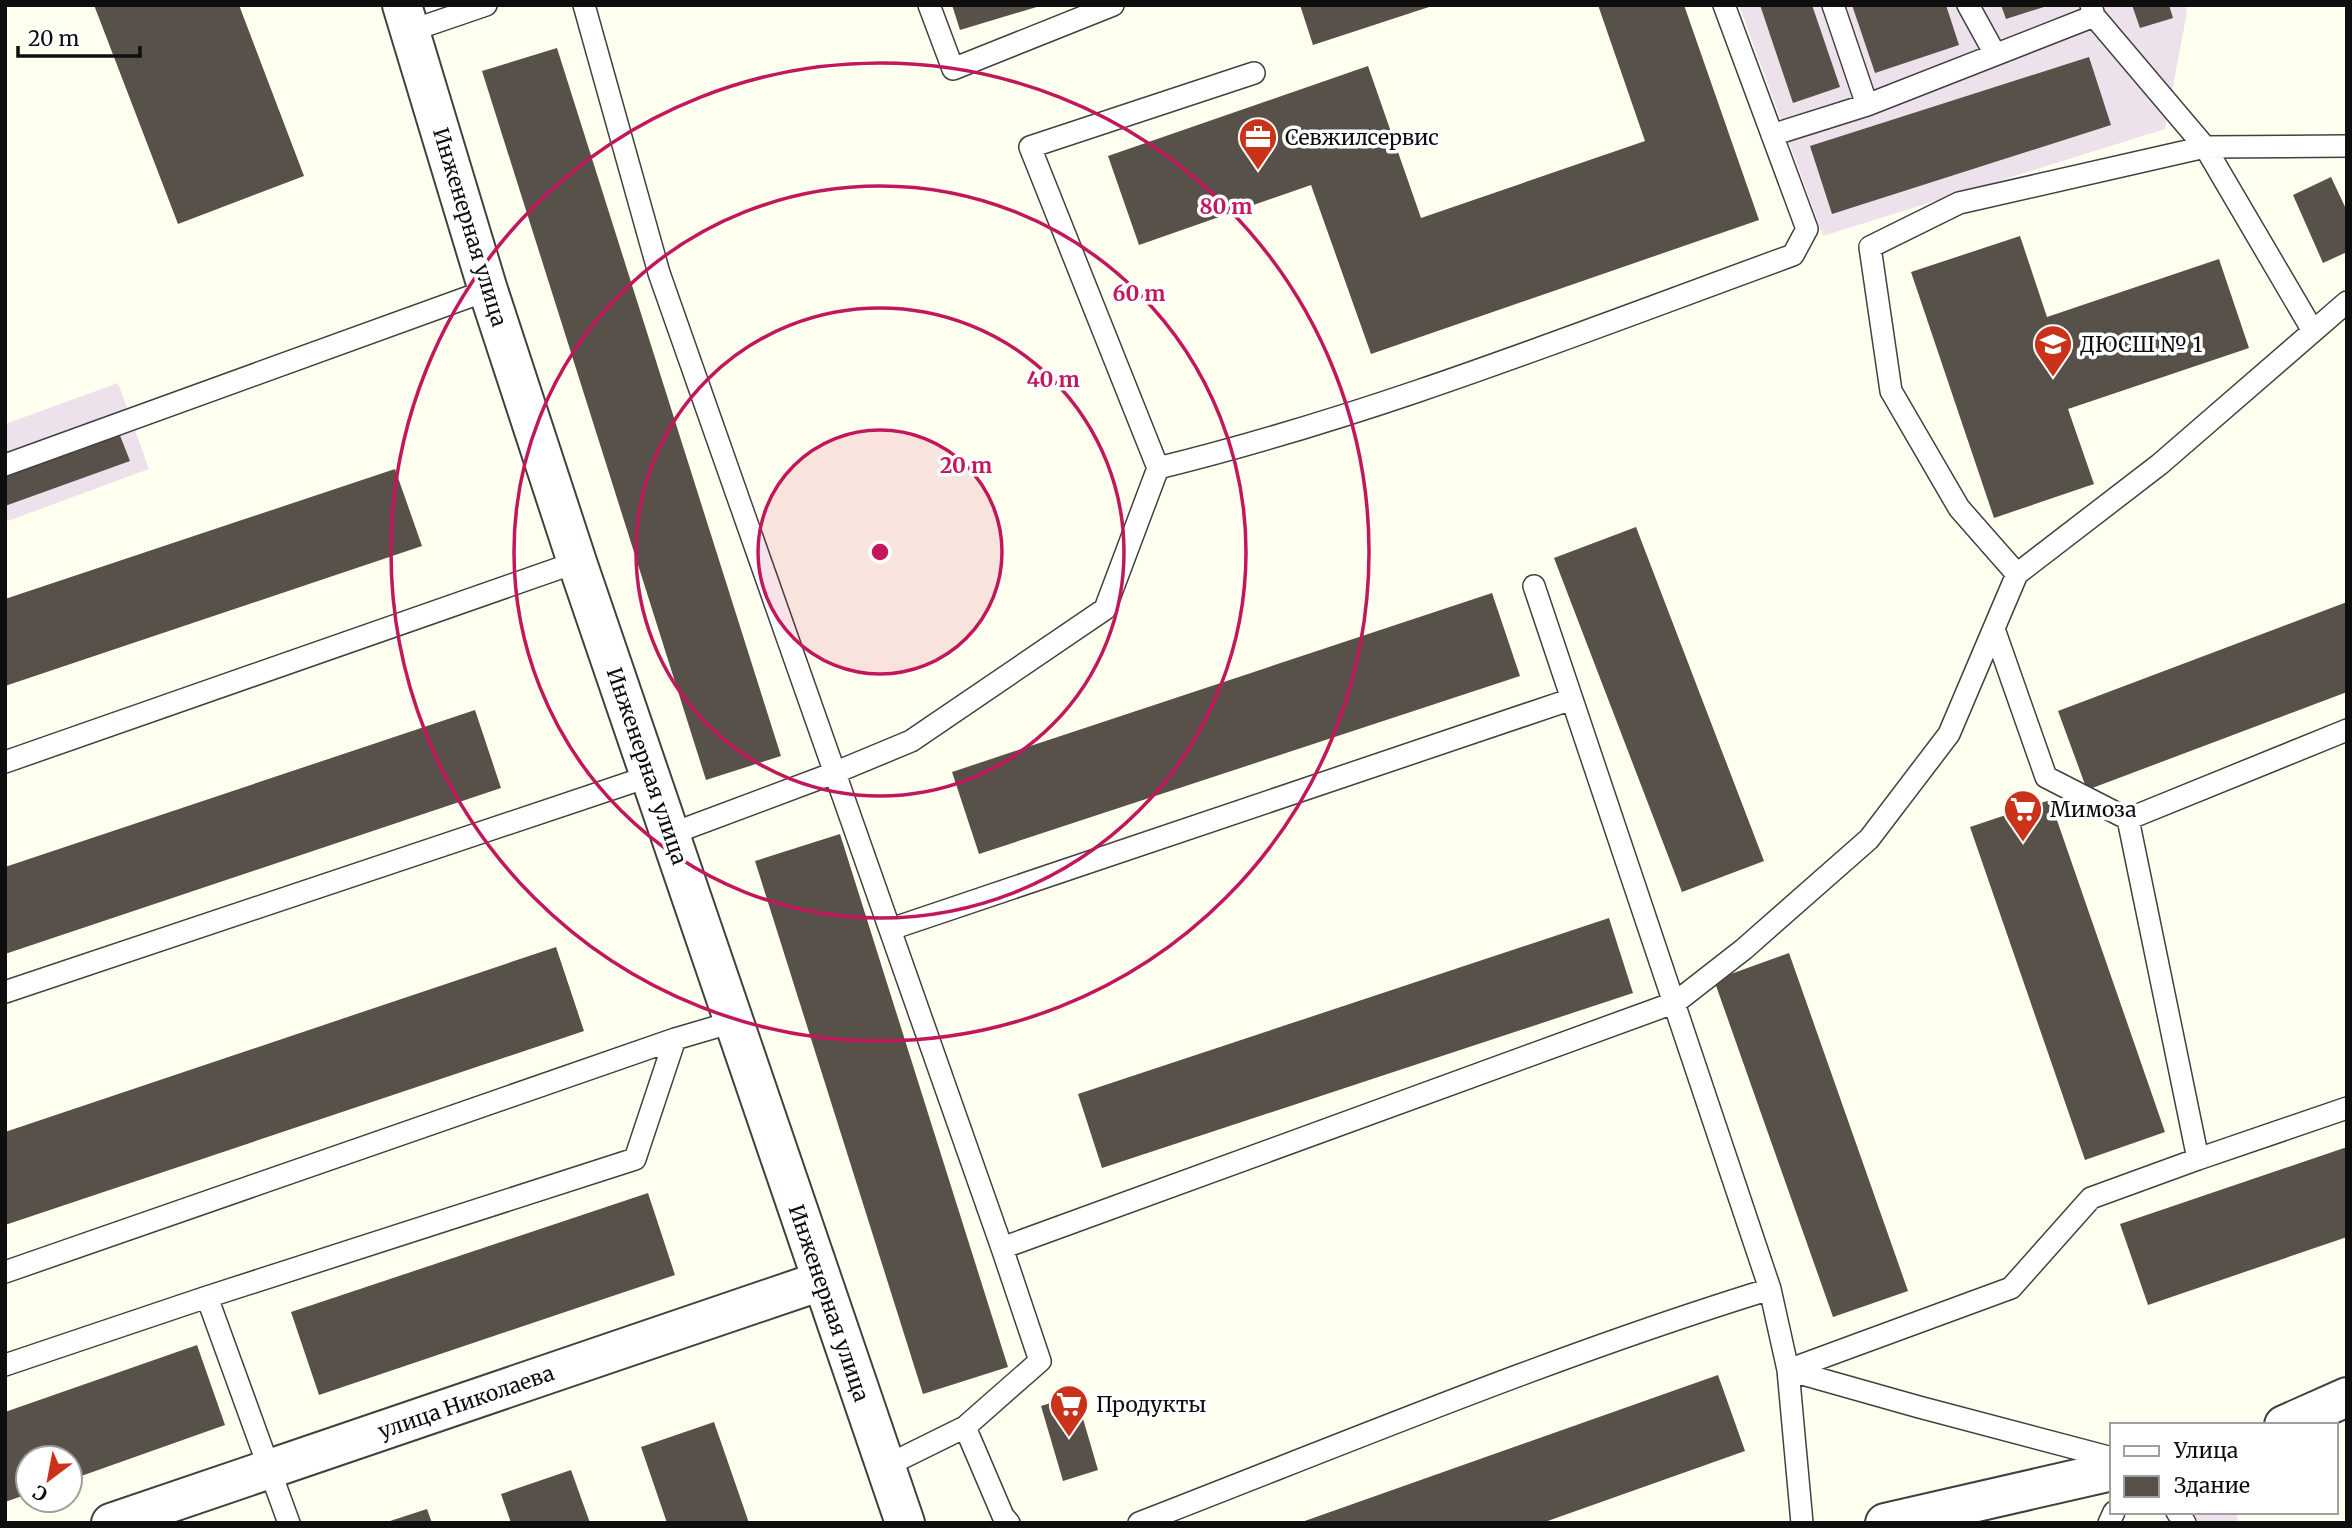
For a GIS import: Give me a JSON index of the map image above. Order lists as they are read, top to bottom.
{
  "streets": {
    "street": ["Инженерная улица", "улица Николаева"]
  },
  "crossings": [
    ["Инженерная улица", "улица Николаева"]
  ],
  "places": {
    "office": ["Севжилсервис"],
    "school or university": ["ДЮСШ № 1"],
    "supermarket": ["Мимоза", "Продукты"]
  },
  "legend": ["Улица", "Здание"],
  "scale_bar": "20 m",
  "north": "bottom left",
  "rings": [
    "80 m",
    "60 m",
    "40 m",
    "20 m"
  ]
}
